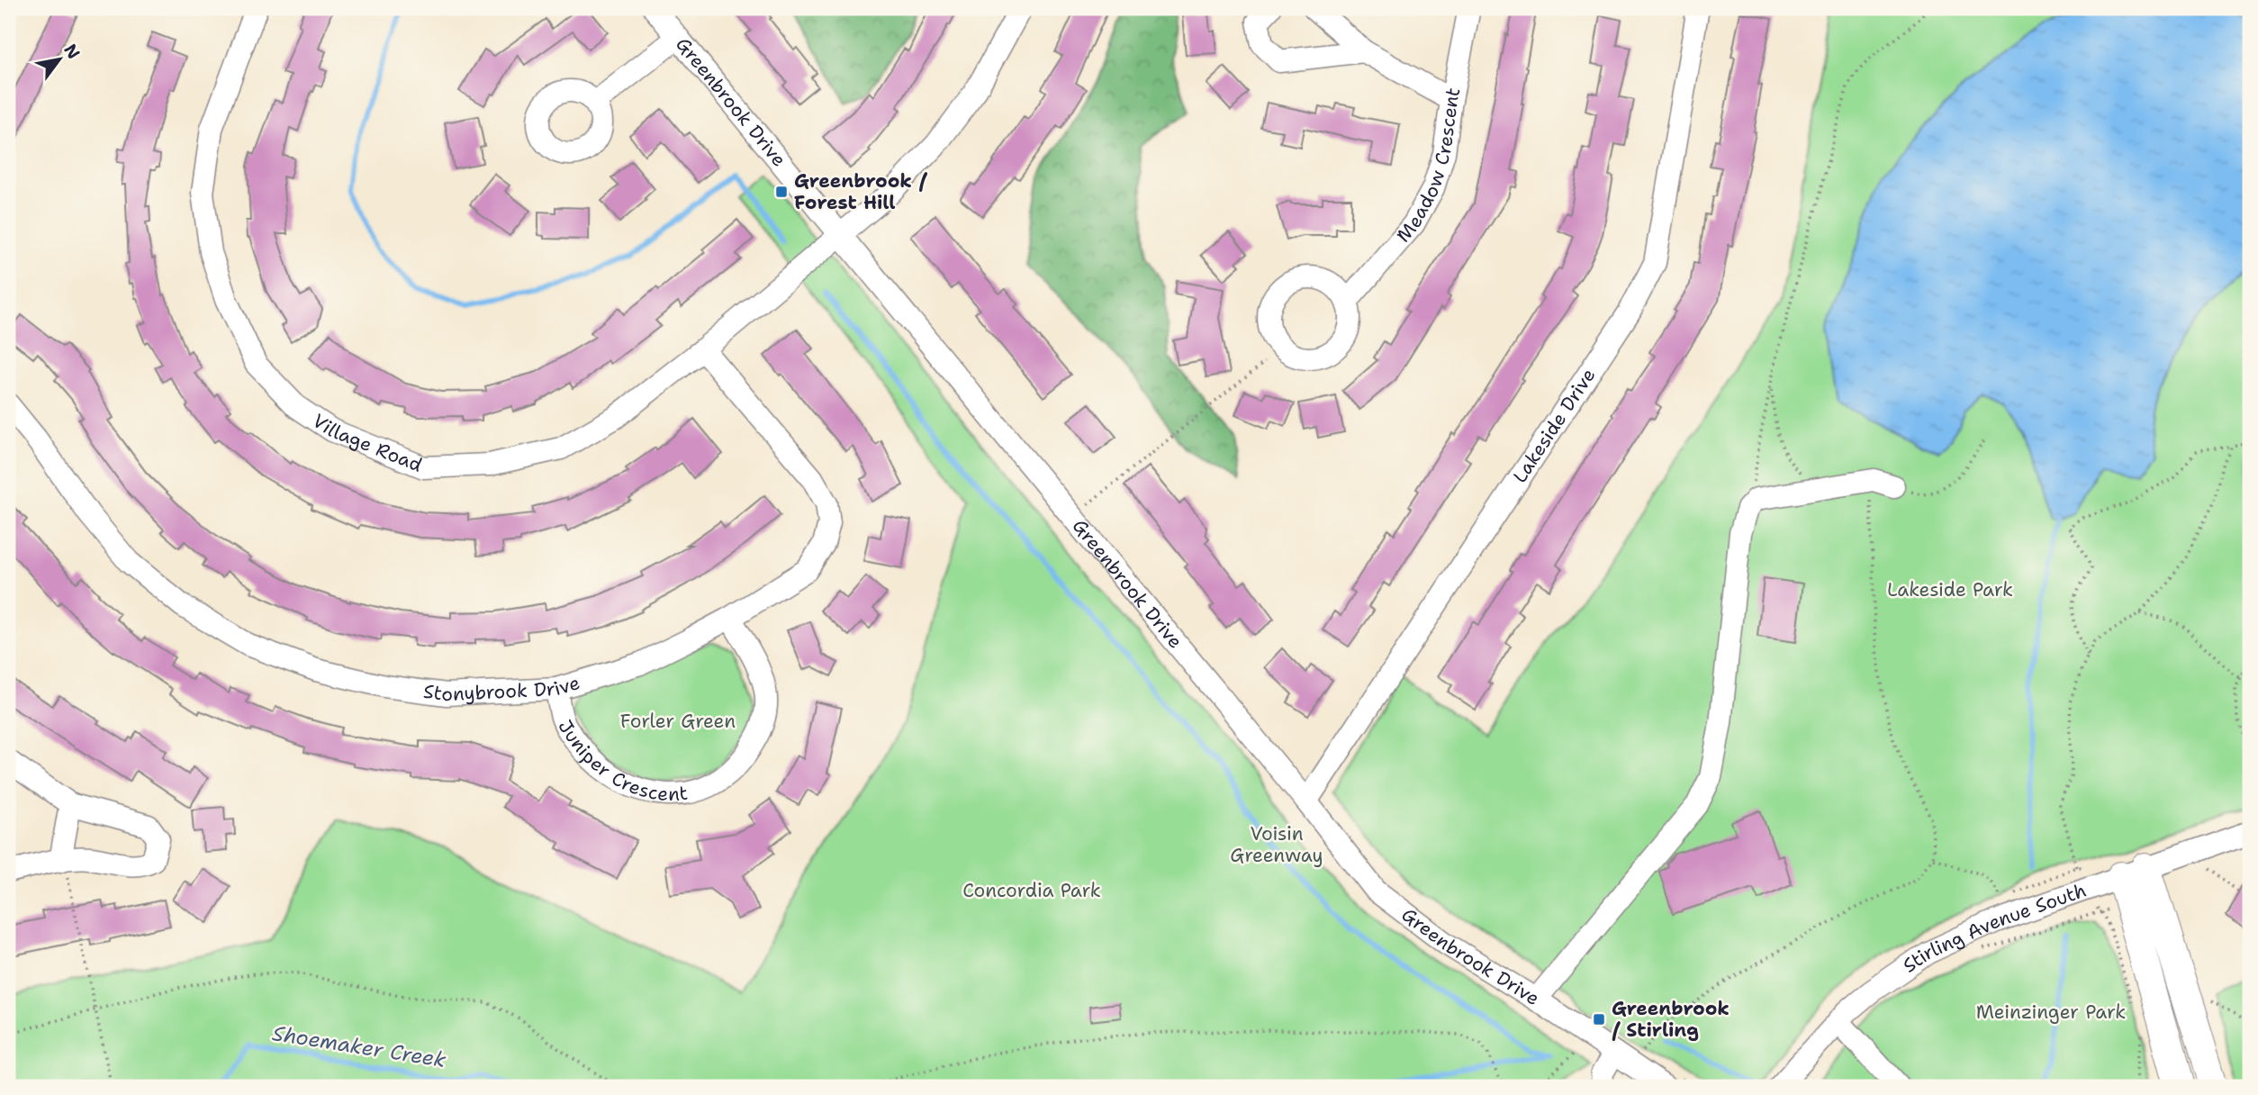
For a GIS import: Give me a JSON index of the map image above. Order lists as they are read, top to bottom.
{
  "streets": {
    "street": [
      "Greenbrook Drive",
      "Meadow Crescent",
      "Lakeside Drive",
      "Village Road",
      "Stonybrook Drive",
      "Juniper Crescent",
      "Stirling Avenue South"
    ]
  },
  "crossings": [
    ["Greenbrook Drive", "Lakeside Drive"],
    ["Greenbrook Drive", "Village Road"],
    ["Village Road", "Stonybrook Drive"],
    ["Stonybrook Drive", "Juniper Crescent"]
  ],
  "water": ["Shoemaker Creek"],
  "parks": [
    "Lakeside Park",
    "Forler Green",
    "Voisin Greenway",
    "Concordia Park",
    "Meinzinger Park"
  ],
  "places": {
    "transit": ["Greenbrook / Forest Hill", "Greenbrook / Stirling"]
  },
  "north": "top right"
}
